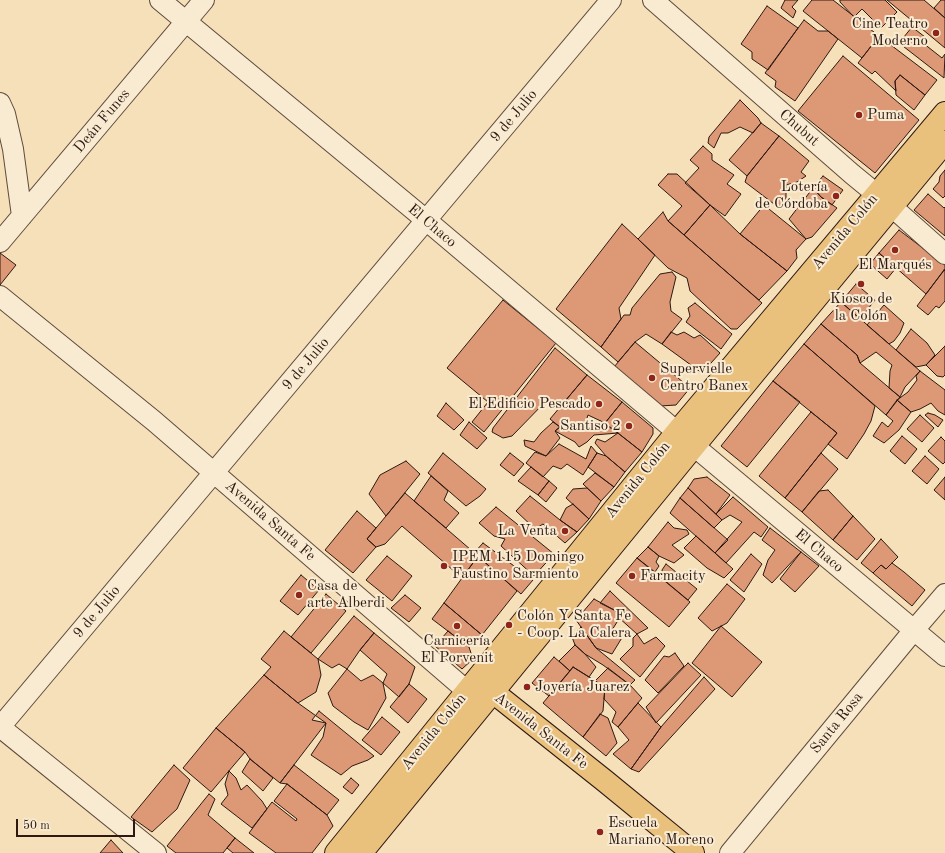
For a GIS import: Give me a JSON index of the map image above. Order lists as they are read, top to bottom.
{
  "streets": {
    "main road": ["Avenida Colón", "Avenida Santa Fe"],
    "street": [
      "9 de Julio",
      "Deán Funes",
      "Chubut",
      "El Chaco",
      "Santa Rosa"
    ]
  },
  "crossings": [
    ["9 de Julio", "El Chaco"],
    ["9 de Julio", "Avenida Santa Fe"],
    ["Deán Funes", "El Chaco"],
    ["Chubut", "Avenida Colón"],
    ["El Chaco", "Avenida Colón"],
    ["El Chaco", "Santa Rosa"],
    ["Avenida Colón", "Avenida Santa Fe"]
  ],
  "places": [
    "Cine Teatro Moderno",
    "Puma",
    "Lotería de Córdoba",
    "El Marqués",
    "Kiosco de la Colón",
    "Supervielle Centro Banex",
    "El Edificio Pescado",
    "Santiso 2",
    "La Venta",
    "IPEM 115 Domingo Faustino Sarmiento",
    "Farmacity",
    "Casa de arte Alberdi",
    "Colón Y Santa Fe - Coop. La Calera",
    "Carnicería El Porvenit",
    "Joyería Juarez",
    "Escuela Mariano Moreno"
  ],
  "scale_bar": "50 m"
}
